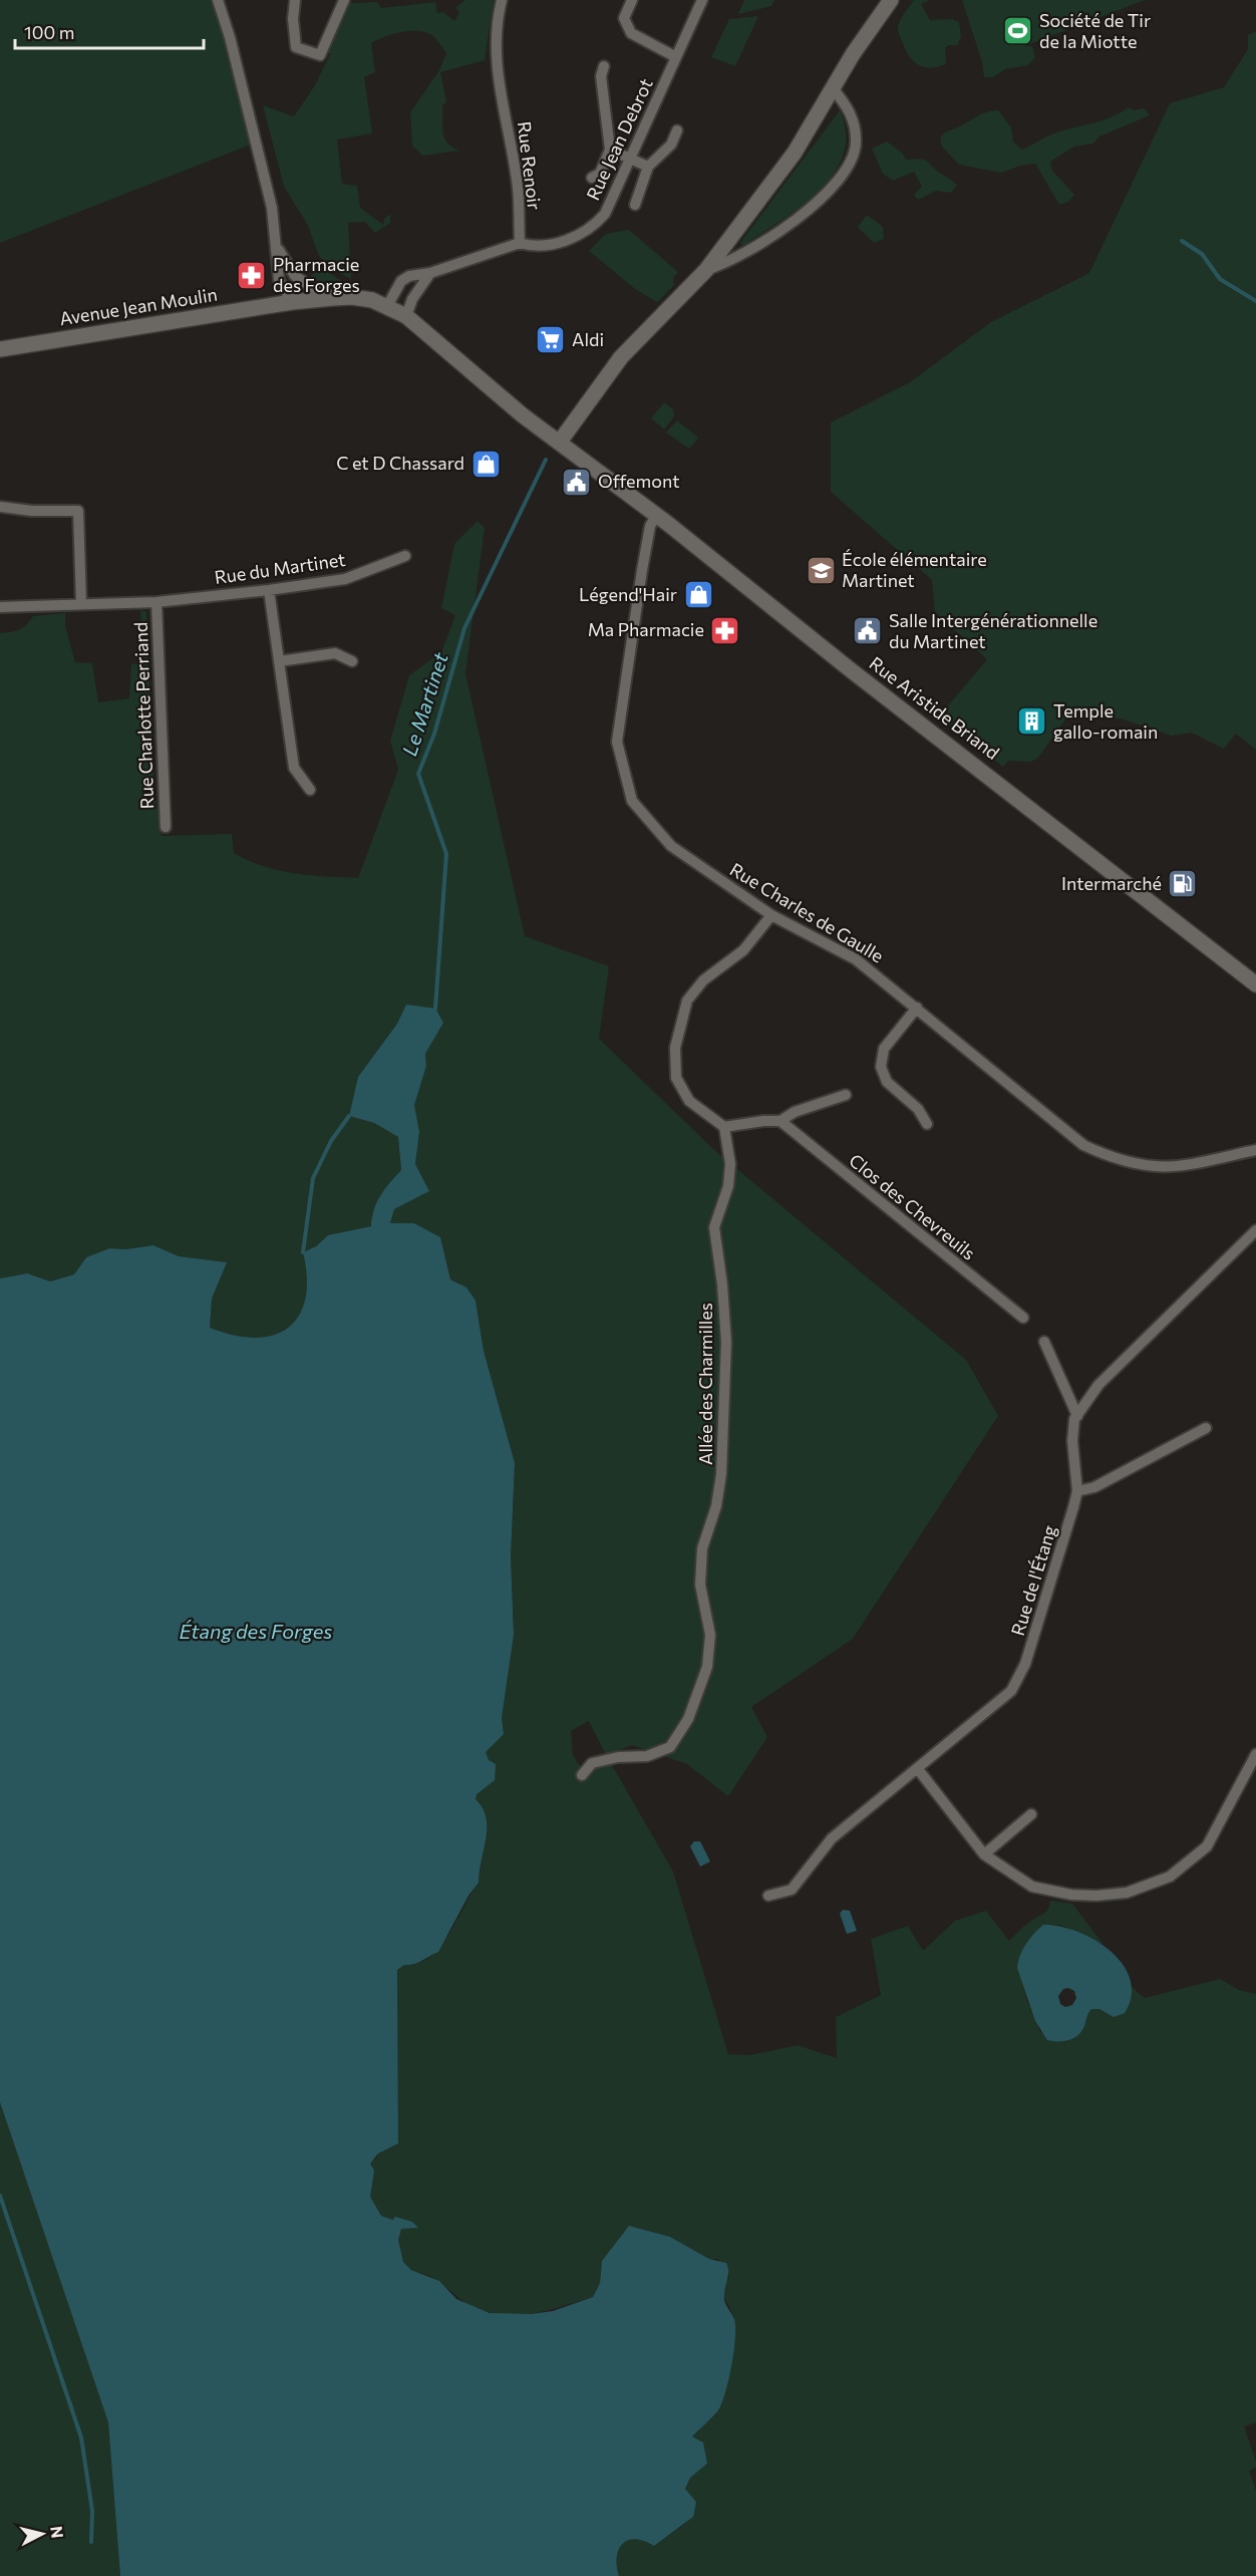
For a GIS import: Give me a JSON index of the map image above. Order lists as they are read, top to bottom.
{
  "streets": {
    "main road": ["Avenue Jean Moulin", "Rue Aristide Briand"],
    "street": [
      "Rue Jean Debrot",
      "Rue Renoir",
      "Rue du Martinet",
      "Rue Charlotte Perriand",
      "Rue Charles de Gaulle",
      "Clos des Chevreuils",
      "Allée des Charmilles",
      "Rue de l'Étang"
    ]
  },
  "crossings": [
    ["Rue Jean Debrot", "Rue Renoir"],
    ["Avenue Jean Moulin", "Rue Aristide Briand"],
    ["Rue du Martinet", "Rue Charlotte Perriand"],
    ["Rue Aristide Briand", "Rue Charles de Gaulle"]
  ],
  "water": ["Le Martinet", "Étang des Forges"],
  "places": {
    "sports": ["Société de Tir de la Miotte"],
    "pharmacy": ["Pharmacie des Forges", "Ma Pharmacie"],
    "supermarket": ["Aldi"],
    "shop": ["C et D Chassard", "Légend'Hair"],
    "public building": ["Offemont", "Salle Intergénérationnelle du Martinet"],
    "school or university": ["École élémentaire Martinet"],
    "building": ["Temple gallo-romain"],
    "fuel station": ["Intermarché"]
  },
  "scale_bar": "100 m",
  "north": "right"
}
